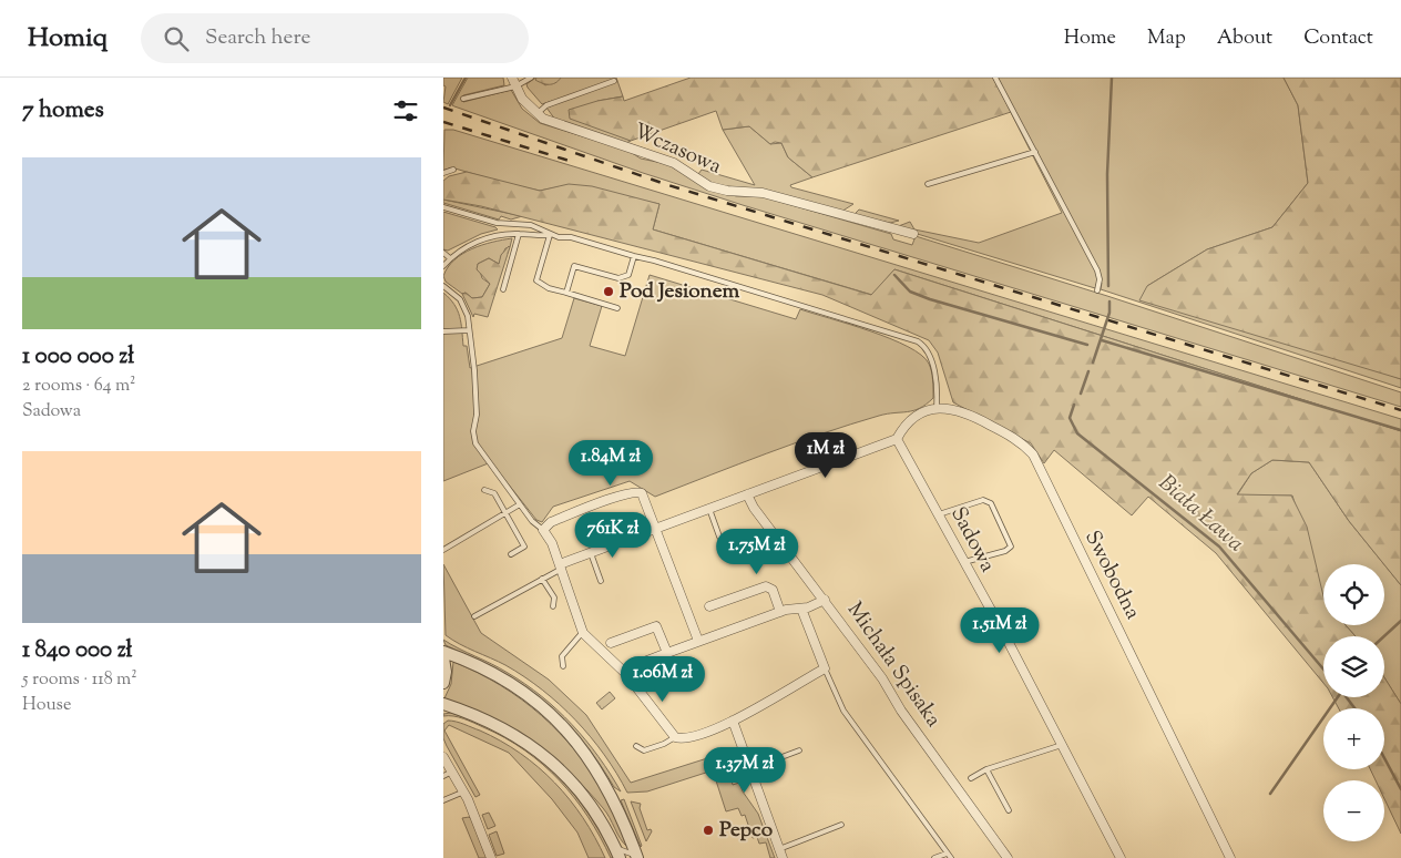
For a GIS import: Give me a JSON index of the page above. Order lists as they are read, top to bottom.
{
  "streets": {
    "street": [
      "Wczasowa",
      "Sadowa",
      "Swobodna",
      "Michała Spisaka"
    ]
  },
  "water": ["Biała Ława"],
  "places": ["Pod Jesionem", "Pepco"],
  "page": {
    "header": "Homiq",
    "search": "Search here",
    "nav": [
      "Home",
      "Map",
      "About",
      "Contact"
    ],
    "heading": "7 homes",
    "list": [
      {
        "name": "1 000 000 zł",
        "note": "2 rooms · 64 m² · Sadowa"
      },
      {
        "name": "1 840 000 zł",
        "note": "5 rooms · 118 m² · House"
      }
    ],
    "price": [
      "1M zł",
      "1.84M zł",
      "761K zł",
      "1.75M zł",
      "1.51M zł",
      "1.06M zł",
      "1.37M zł"
    ],
    "map_buttons": ["+", "−"]
  }
}
